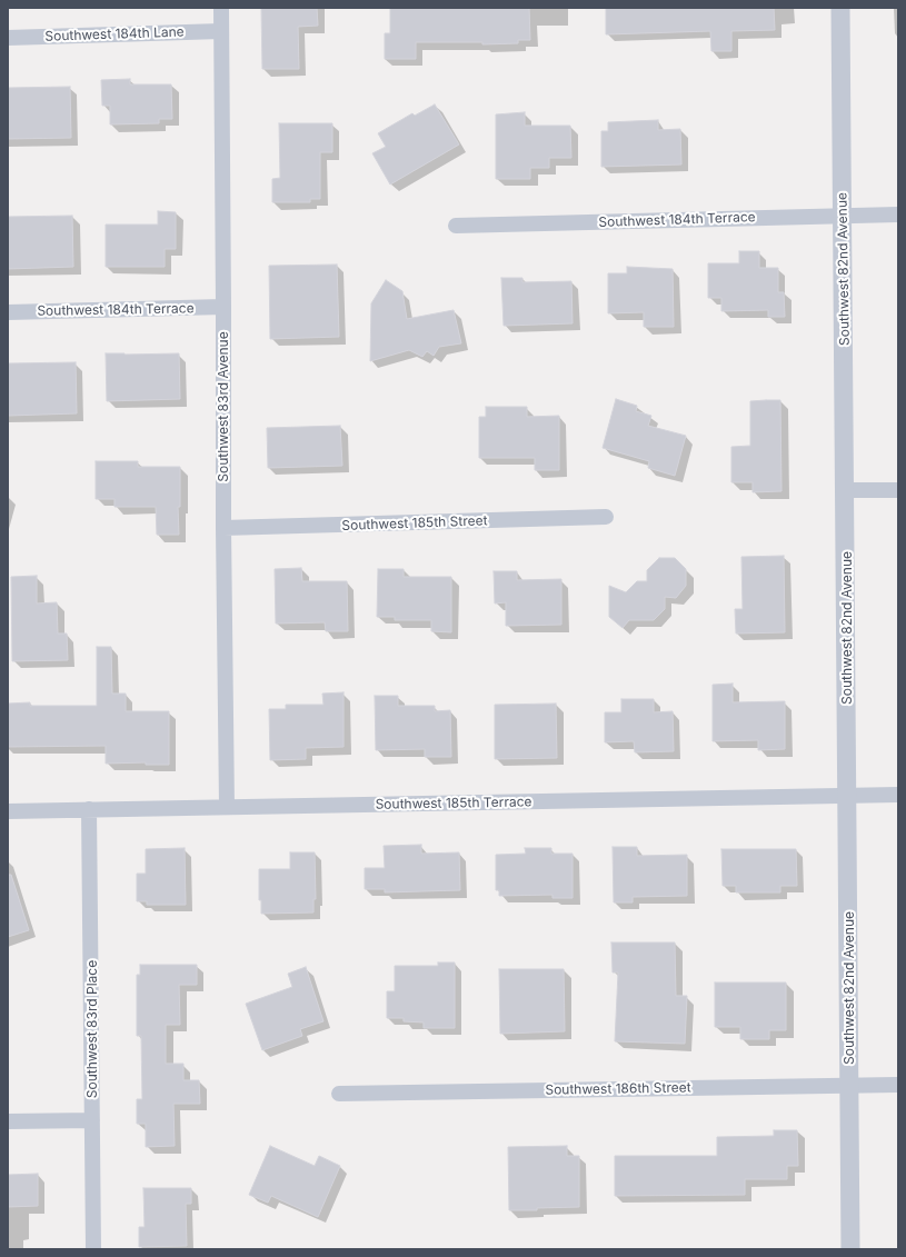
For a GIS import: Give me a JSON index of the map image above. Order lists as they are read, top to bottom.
{
  "streets": {
    "street": [
      "Southwest 184th Lane",
      "Southwest 184th Terrace",
      "Southwest 82nd Avenue",
      "Southwest 83rd Avenue",
      "Southwest 185th Street",
      "Southwest 185th Terrace",
      "Southwest 83rd Place",
      "Southwest 186th Street"
    ]
  },
  "crossings": [
    ["Southwest 184th Lane", "Southwest 83rd Avenue"],
    ["Southwest 184th Terrace", "Southwest 82nd Avenue"],
    ["Southwest 184th Terrace", "Southwest 83rd Avenue"],
    ["Southwest 82nd Avenue", "Southwest 185th Terrace"],
    ["Southwest 82nd Avenue", "Southwest 186th Street"],
    ["Southwest 83rd Avenue", "Southwest 185th Street"],
    ["Southwest 83rd Avenue", "Southwest 185th Terrace"],
    ["Southwest 185th Terrace", "Southwest 83rd Place"]
  ]
}
